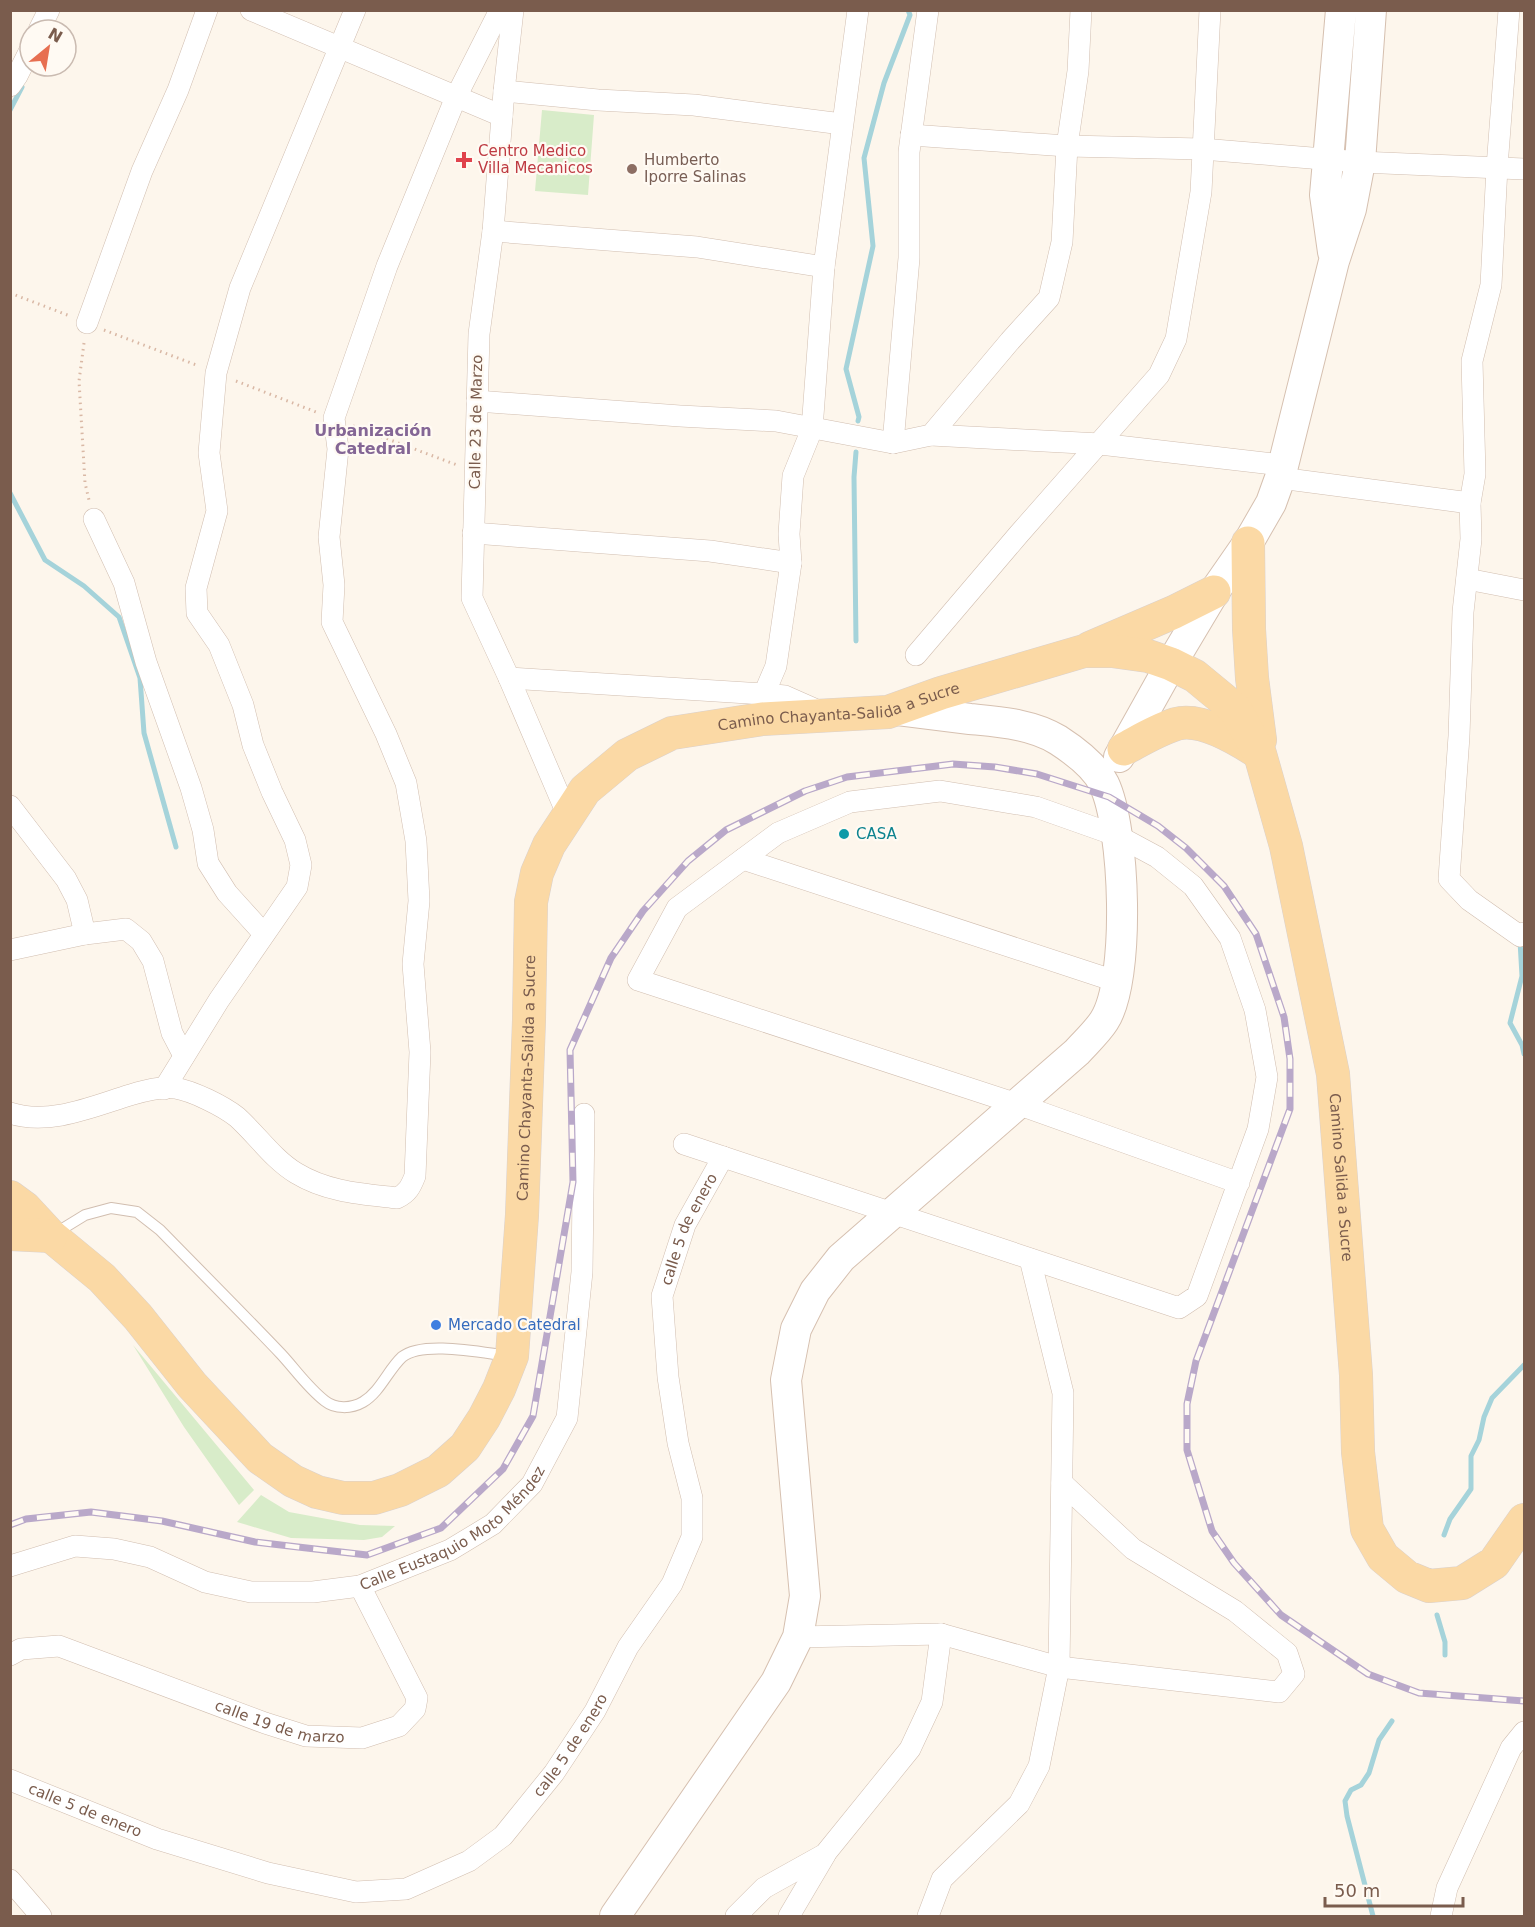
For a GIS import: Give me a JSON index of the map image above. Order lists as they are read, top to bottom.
{
  "streets": {
    "main road": ["Camino Chayanta-Salida a Sucre", "Camino Salida a Sucre"],
    "street": [
      "Calle 23 de Marzo",
      "calle 5 de enero",
      "Calle Eustaquio Moto Méndez",
      "calle 19 de marzo"
    ]
  },
  "crossings": [
    ["Calle 23 de Marzo", "Camino Chayanta-Salida a Sucre"],
    ["Camino Chayanta-Salida a Sucre", "Camino Salida a Sucre"],
    ["Calle Eustaquio Moto Méndez", "calle 19 de marzo"]
  ],
  "districts": ["Urbanización Catedral"],
  "places": {
    "health": ["Centro Medico Villa Mecanicos"],
    "other": ["Humberto Iporre Salinas", "CASA", "Mercado Catedral"]
  },
  "scale_bar": "50 m",
  "north": "top right"
}
